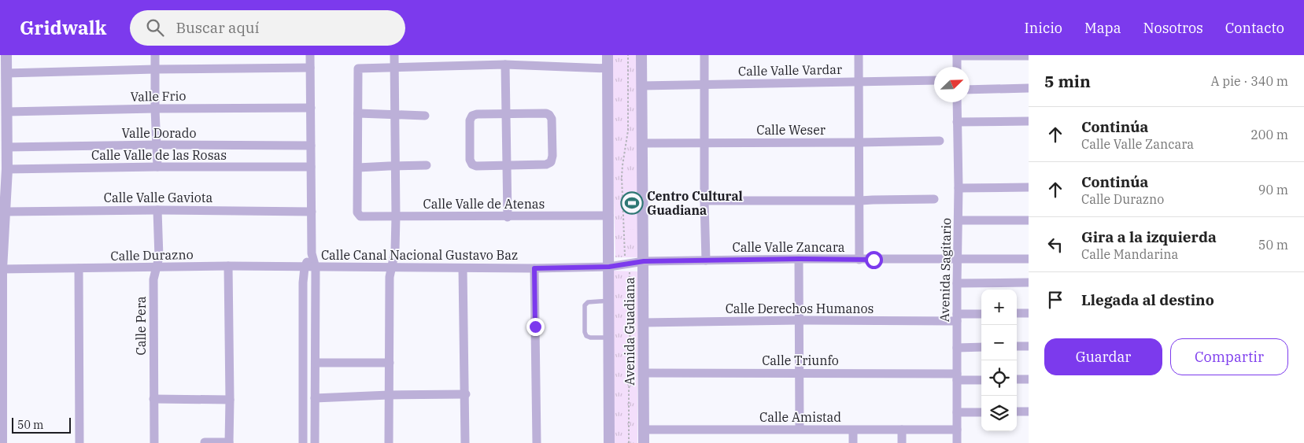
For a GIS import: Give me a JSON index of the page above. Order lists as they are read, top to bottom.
{
  "streets": {
    "street": [
      "Calle Valle Vardar",
      "Valle Frio",
      "Calle Weser",
      "Valle Dorado",
      "Calle Valle de las Rosas",
      "Calle Valle Gaviota",
      "Calle Valle de Atenas",
      "Calle Valle Zancara",
      "Calle Durazno",
      "Calle Canal Nacional Gustavo Baz",
      "Avenida Sagitario",
      "Calle Derechos Humanos",
      "Calle Pera",
      "Avenida Guadiana",
      "Calle Triunfo",
      "Calle Amistad"
    ]
  },
  "crossings": [
    ["Calle Valle Vardar", "Avenida Guadiana"],
    ["Calle Weser", "Avenida Guadiana"],
    ["Calle Valle Gaviota", "Calle Pera"],
    ["Calle Valle de Atenas", "Avenida Guadiana"],
    ["Calle Valle Zancara", "Avenida Sagitario"],
    ["Calle Valle Zancara", "Avenida Guadiana"],
    ["Calle Durazno", "Calle Canal Nacional Gustavo Baz"],
    ["Calle Durazno", "Calle Pera"],
    ["Avenida Sagitario", "Calle Derechos Humanos"],
    ["Avenida Sagitario", "Calle Triunfo"],
    ["Avenida Sagitario", "Calle Amistad"],
    ["Calle Derechos Humanos", "Avenida Guadiana"],
    ["Avenida Guadiana", "Calle Triunfo"],
    ["Avenida Guadiana", "Calle Amistad"]
  ],
  "places": {
    "sports": ["Centro Cultural Guadiana"]
  },
  "scale_bar": "50 m",
  "north": "top right",
  "page": {
    "header": "Gridwalk",
    "search": "Buscar aquí",
    "nav": [
      "Inicio",
      "Mapa",
      "Nosotros",
      "Contacto"
    ],
    "heading": ["5 min", "A pie · 340 m"],
    "list": [
      ["Continúa", "Calle Valle Zancara", "200 m"],
      ["Continúa", "Calle Durazno", "90 m"],
      ["Gira a la izquierda", "Calle Mandarina", "50 m"],
      "Llegada al destino"
    ],
    "map_buttons": ["+", "−"],
    "buttons": ["Guardar", "Compartir"],
    "scale": "50 m"
  }
}
